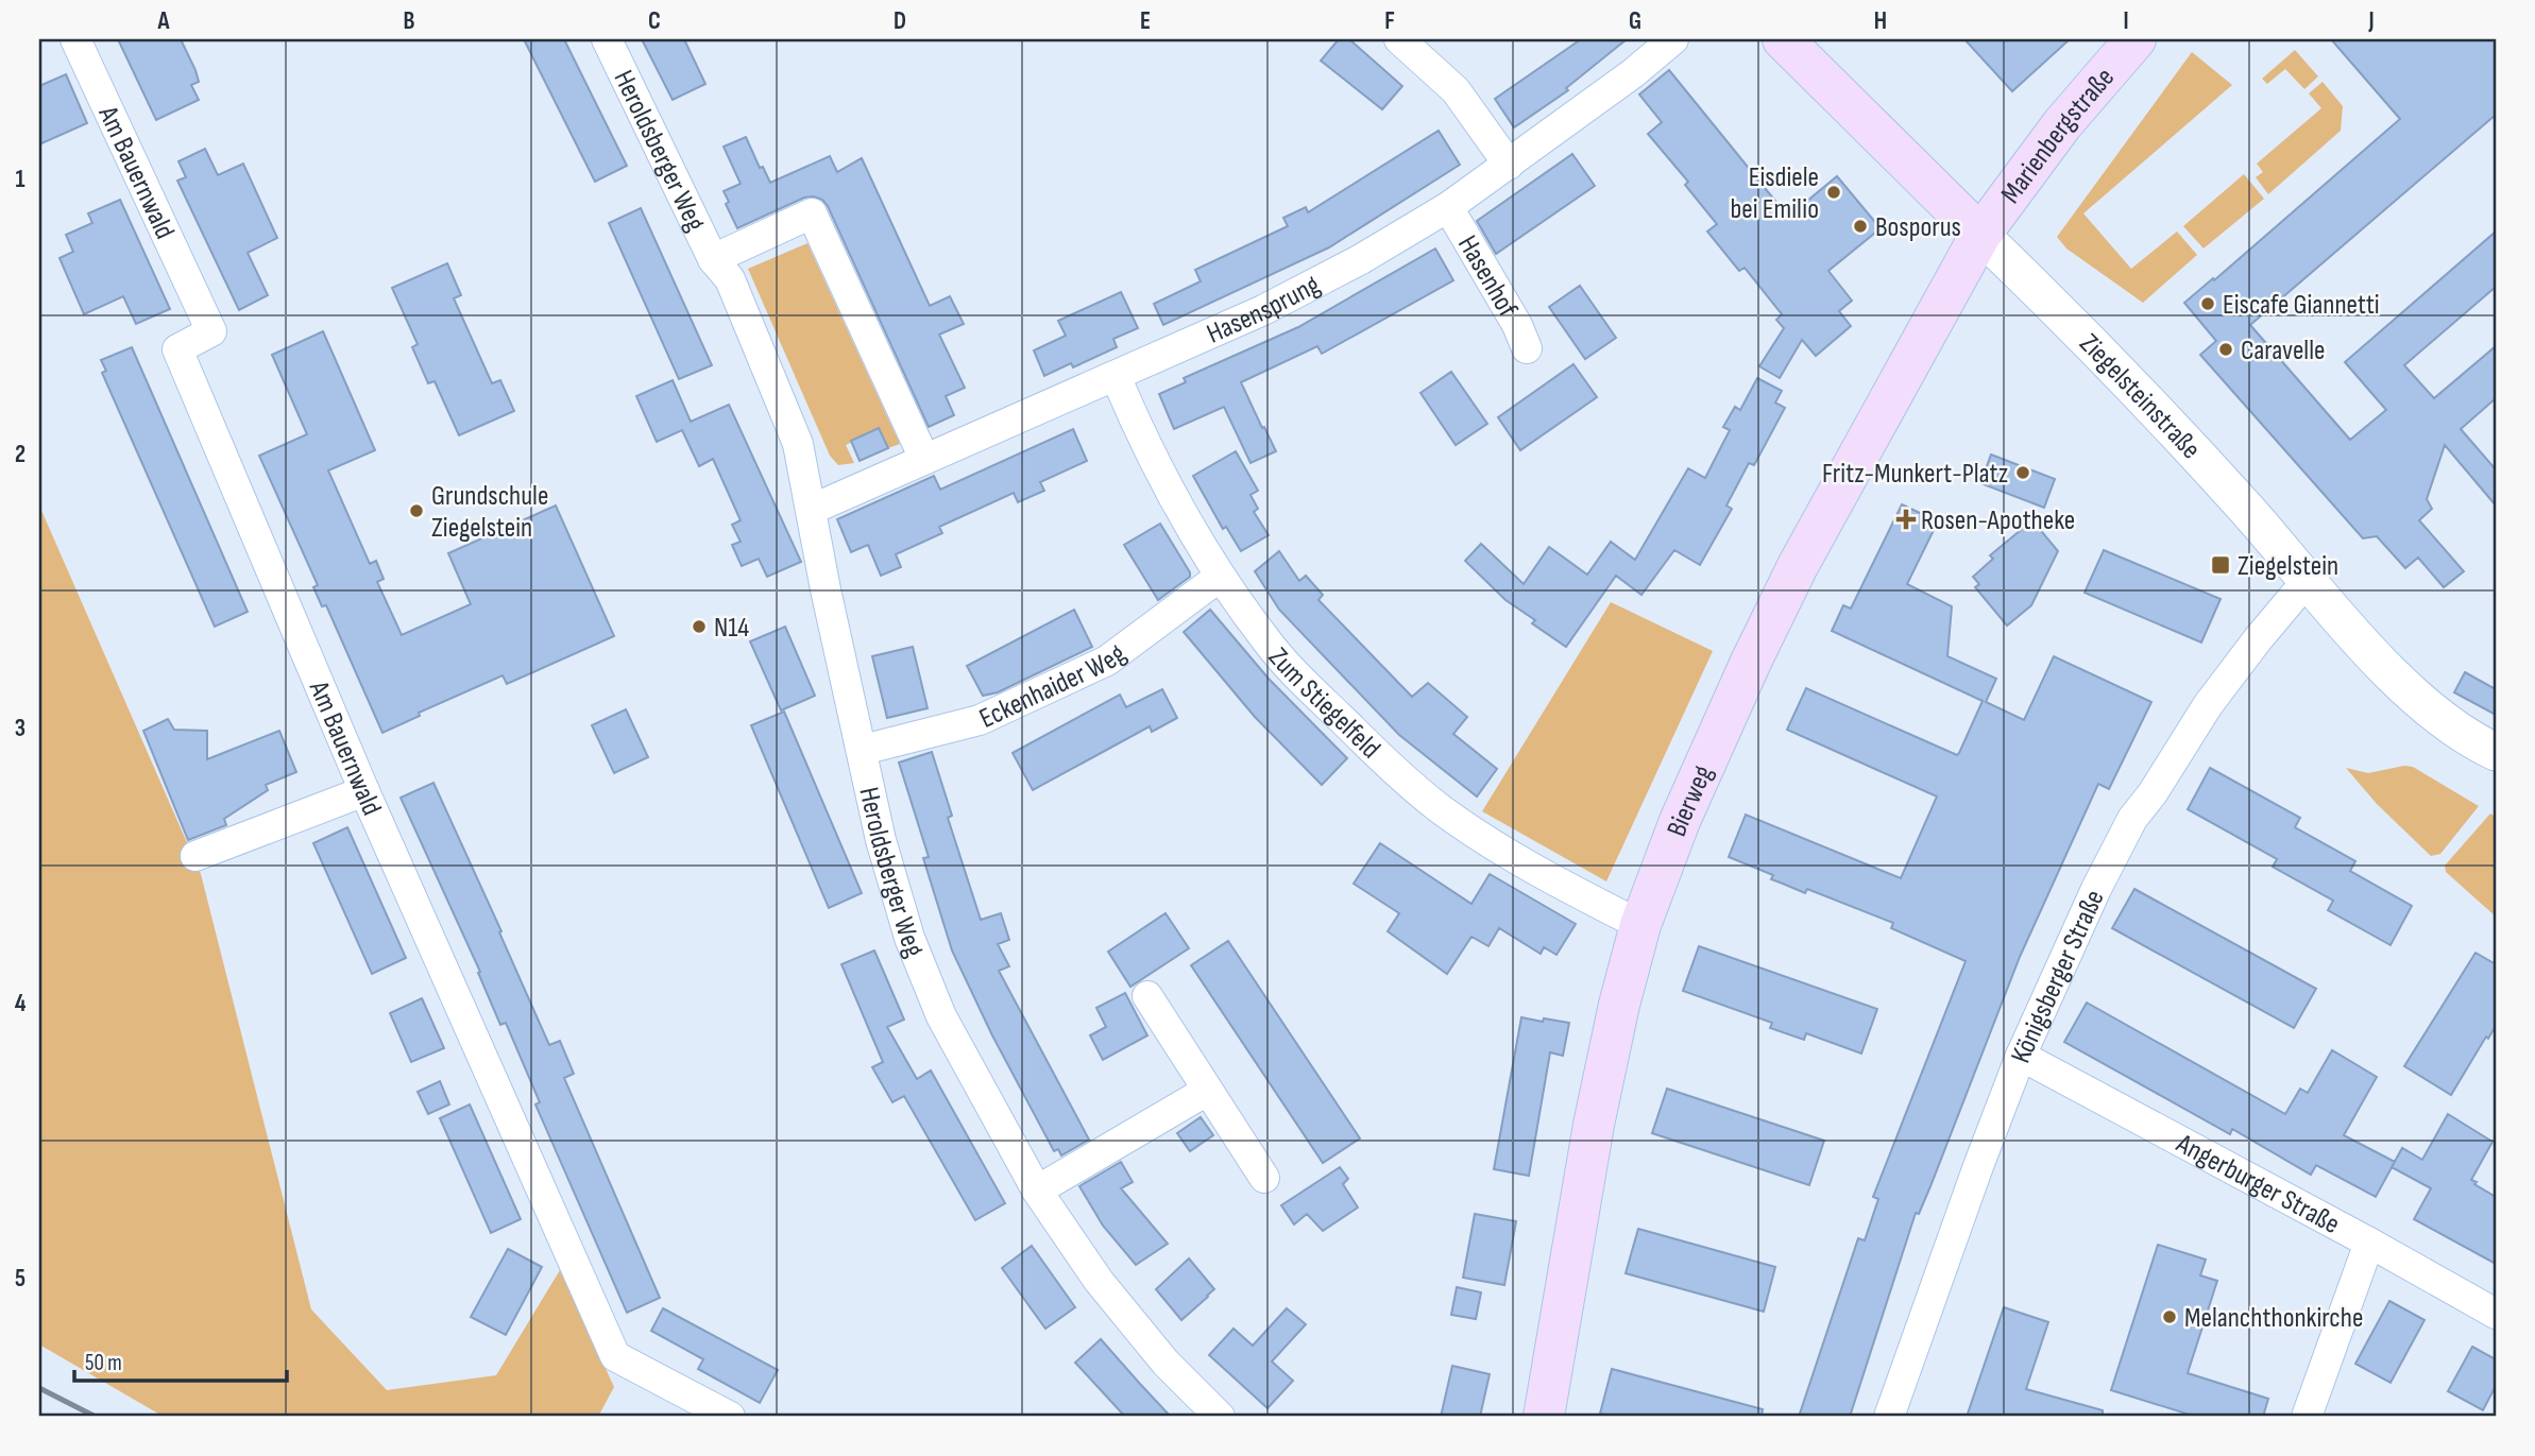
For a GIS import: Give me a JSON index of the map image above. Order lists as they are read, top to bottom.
{
  "streets": {
    "main road": ["Marienbergstraße", "Ziegelsteinstraße", "Bierweg"],
    "street": [
      "Heroldsberger Weg",
      "Am Bauernwald",
      "Hasenhof",
      "Hasensprung",
      "Eckenhaider Weg",
      "Zum Stiegelfeld",
      "Königsberger Straße",
      "Angerburger Straße"
    ]
  },
  "crossings": [
    ["Marienbergstraße", "Ziegelsteinstraße"],
    ["Marienbergstraße", "Bierweg"],
    ["Heroldsberger Weg", "Hasensprung"],
    ["Heroldsberger Weg", "Eckenhaider Weg"],
    ["Hasenhof", "Hasensprung"],
    ["Hasensprung", "Zum Stiegelfeld"],
    ["Ziegelsteinstraße", "Bierweg"],
    ["Ziegelsteinstraße", "Königsberger Straße"],
    ["Eckenhaider Weg", "Zum Stiegelfeld"],
    ["Zum Stiegelfeld", "Bierweg"],
    ["Königsberger Straße", "Angerburger Straße"]
  ],
  "places": {
    "other": [
      "Eisdiele bei Emilio",
      "Bosporus",
      "Eiscafe Giannetti",
      "Caravelle",
      "Fritz-Munkert-Platz",
      "Grundschule Ziegelstein",
      "N14",
      "Melanchthonkirche"
    ],
    "health": ["Rosen-Apotheke"],
    "transit": ["Ziegelstein"]
  },
  "scale_bar": "50 m",
  "grid": {
    "columns": [
      "A",
      "B",
      "C",
      "D",
      "E",
      "F",
      "G",
      "H",
      "I",
      "J"
    ],
    "rows": [
      "1",
      "2",
      "3",
      "4",
      "5"
    ]
  }
}
